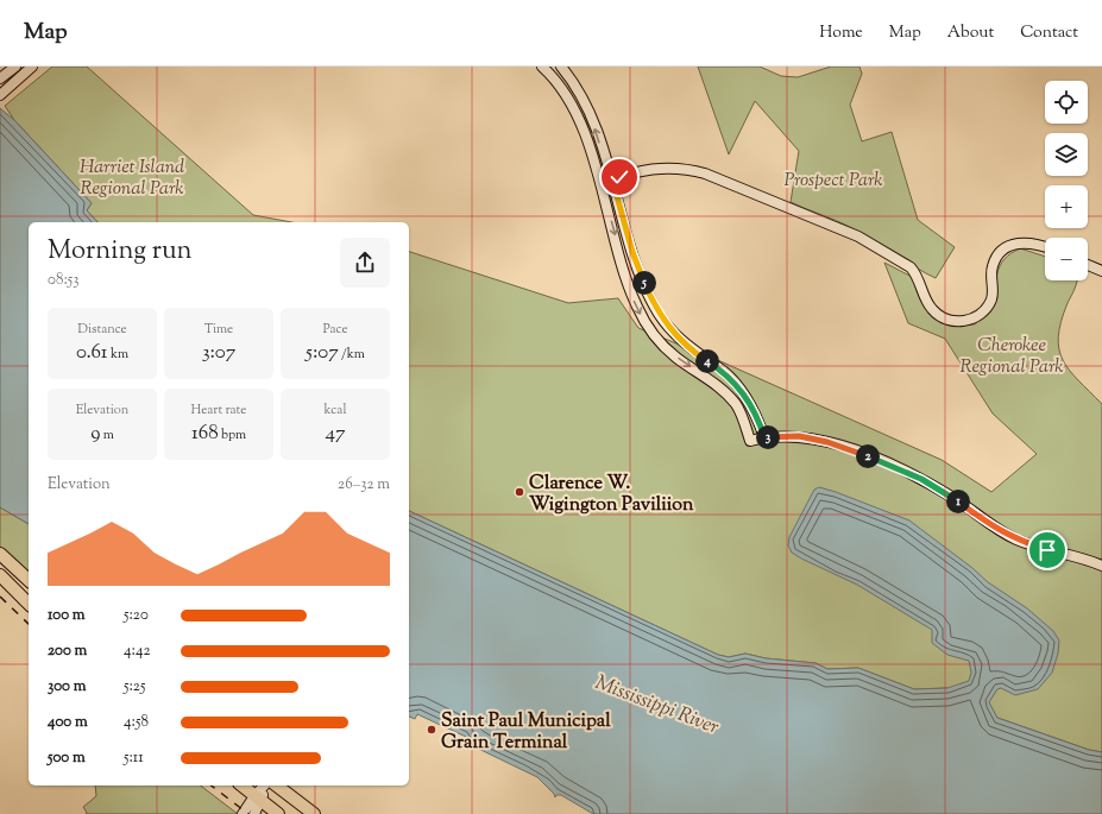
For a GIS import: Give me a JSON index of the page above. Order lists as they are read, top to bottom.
{
  "water": ["Mississippi River"],
  "parks": ["Harriet Island Regional Park", "Prospect Park", "Cherokee Regional Park"],
  "places": ["Clarence W. Wigington Paviliion", "Saint Paul Municipal Grain Terminal"],
  "page": {
    "header": "Map",
    "nav": [
      "Home",
      "Map",
      "About",
      "Contact"
    ],
    "map_buttons": ["+", "−"],
    "heading": ["Morning run", "08:53"],
    "pins": [
      "5",
      "4",
      "3",
      "2",
      "1"
    ],
    "stats": [
      ["Distance", "0.61 km"],
      ["Time", "3:07"],
      ["Pace", "5:07 /km"],
      ["Elevation", "9 m"],
      ["Heart rate", "168 bpm"],
      ["kcal", "47"]
    ],
    "chart": ["Elevation", "26–32 m"],
    "list": [
      {
        "name": "100 m",
        "note": "5:20"
      },
      {
        "name": "200 m",
        "note": "4:42"
      },
      {
        "name": "300 m",
        "note": "5:25"
      },
      {
        "name": "400 m",
        "note": "4:58"
      },
      {
        "name": "500 m",
        "note": "5:11"
      }
    ]
  }
}
